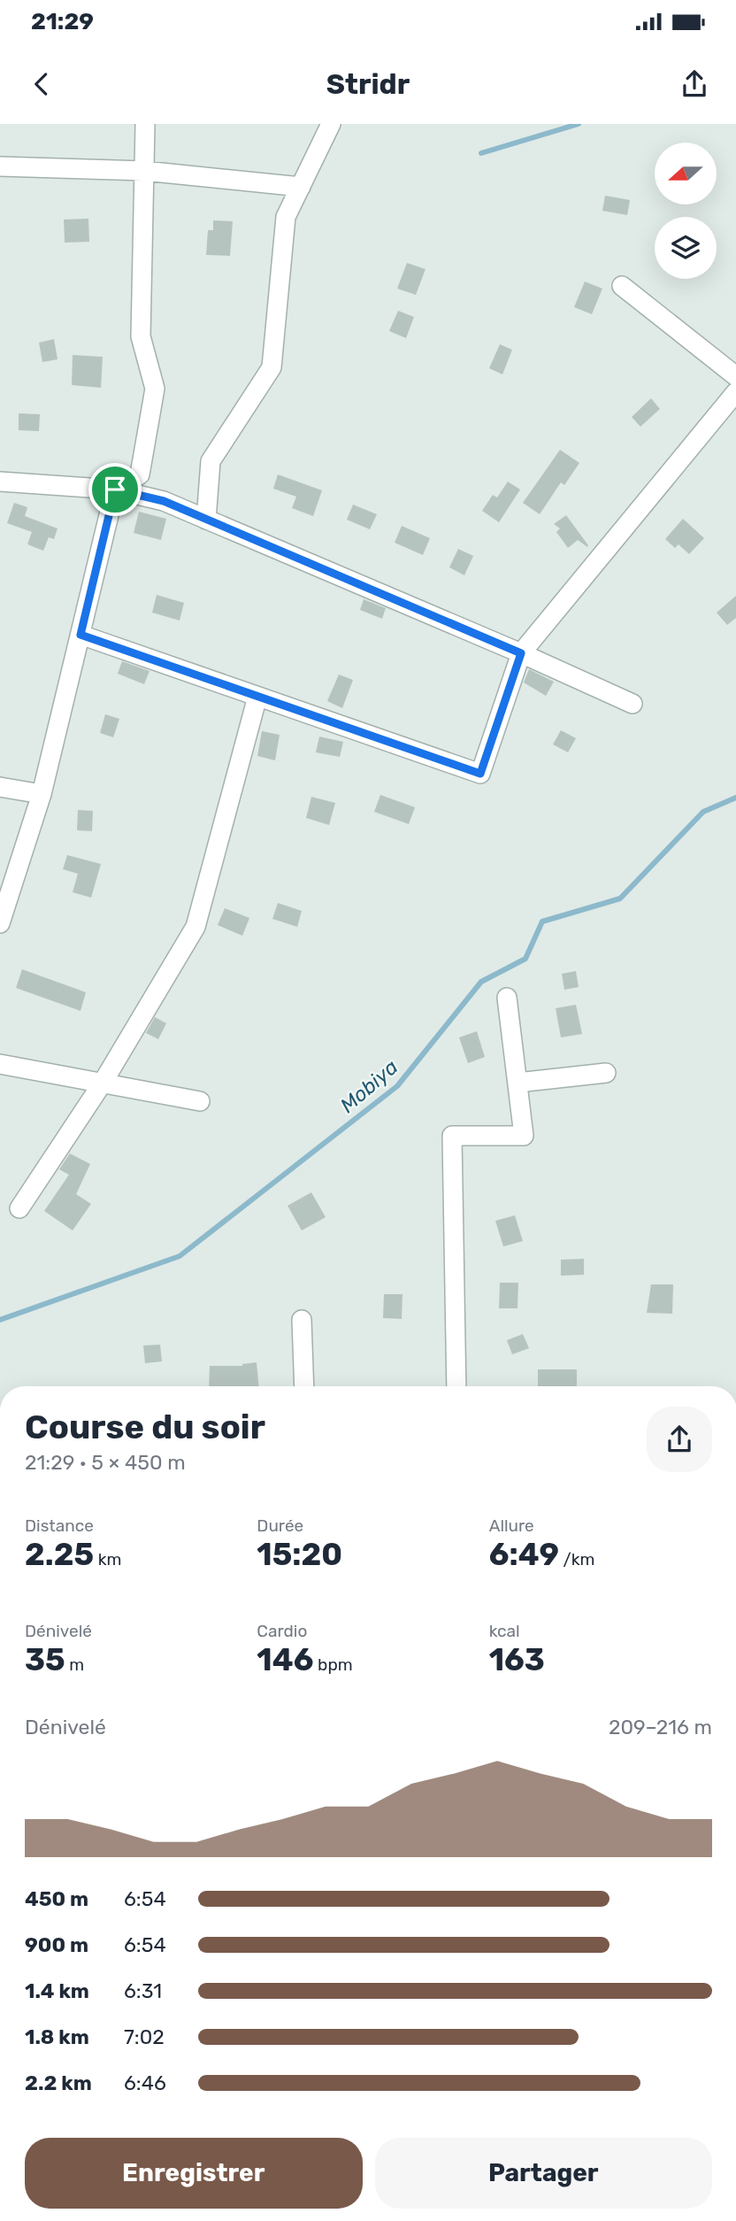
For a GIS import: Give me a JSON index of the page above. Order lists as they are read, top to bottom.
{
  "water": ["Mobiya"],
  "north": "left",
  "page": {
    "status": "21:29",
    "header": "Stridr",
    "heading": ["Course du soir", "21:29 · 5 × 450 m"],
    "stats": [
      ["Distance", "2.25 km"],
      ["Durée", "15:20"],
      ["Allure", "6:49 /km"],
      ["Dénivelé", "35 m"],
      ["Cardio", "146 bpm"],
      ["kcal", "163"]
    ],
    "chart": ["Dénivelé", "209–216 m"],
    "list": [
      {
        "name": "450 m",
        "note": "6:54"
      },
      {
        "name": "900 m",
        "note": "6:54"
      },
      {
        "name": "1.4 km",
        "note": "6:31"
      },
      {
        "name": "1.8 km",
        "note": "7:02"
      },
      {
        "name": "2.2 km",
        "note": "6:46"
      }
    ],
    "buttons": ["Enregistrer", "Partager"]
  }
}
